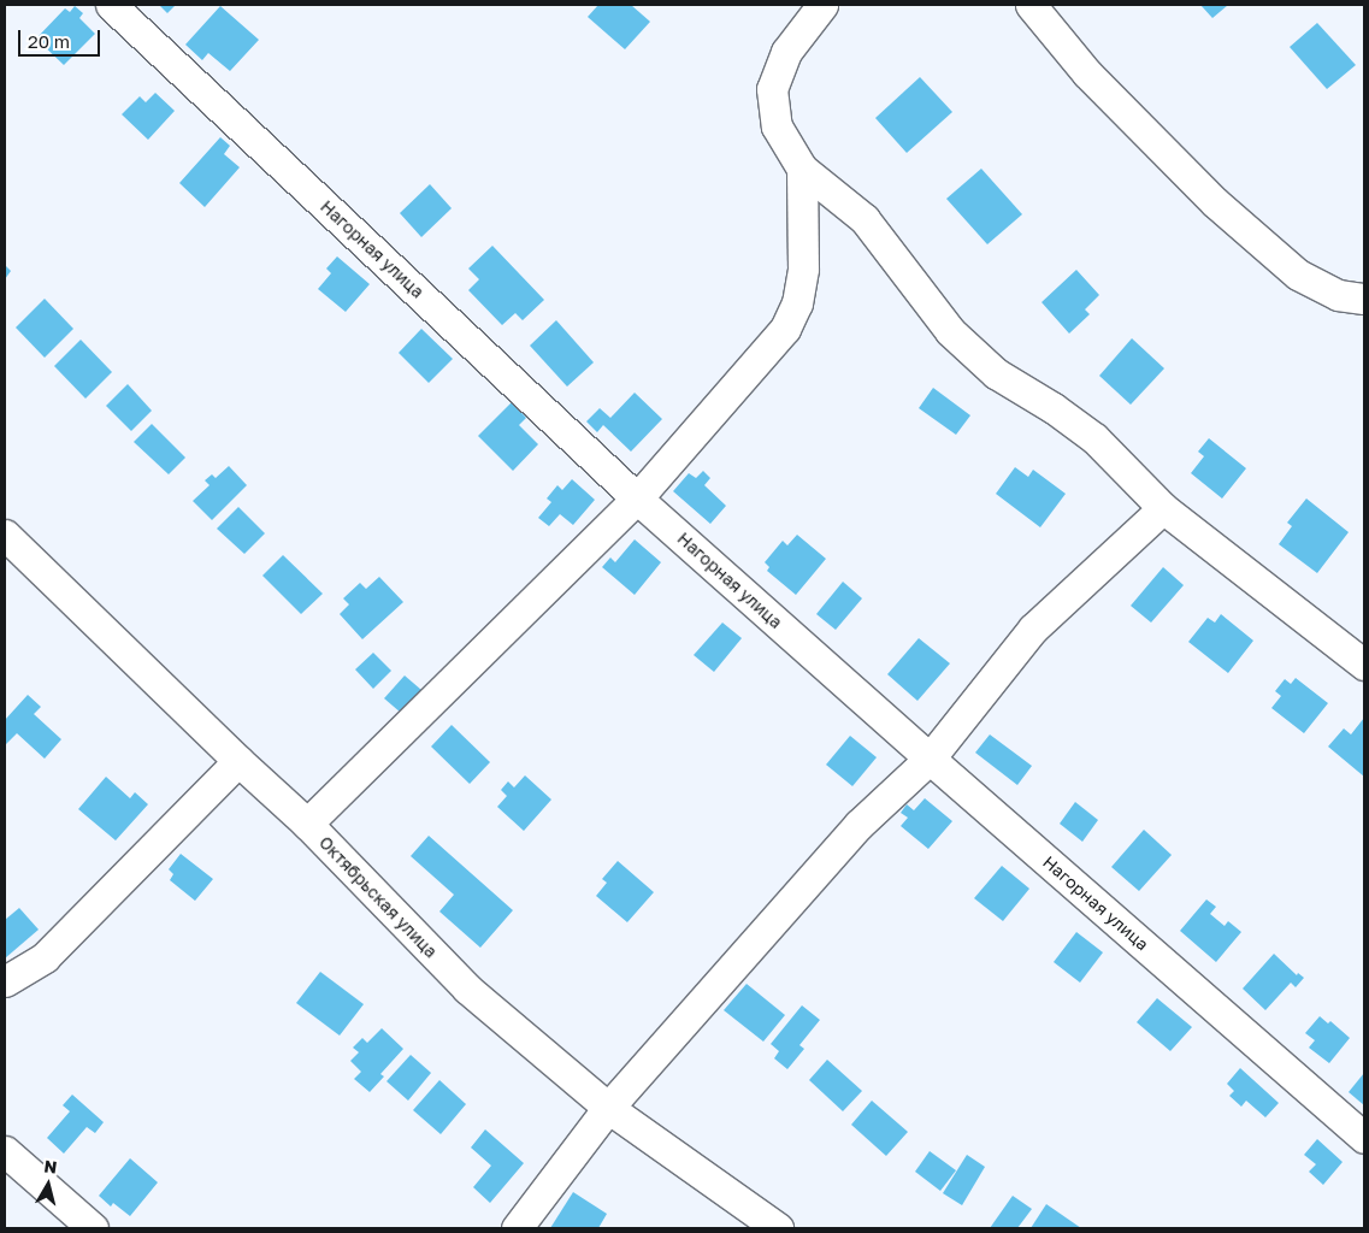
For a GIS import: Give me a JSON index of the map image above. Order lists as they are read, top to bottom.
{
  "streets": {
    "street": ["Нагорная улица", "Октябрьская улица"]
  },
  "scale_bar": "20 m",
  "north": "top"
}
